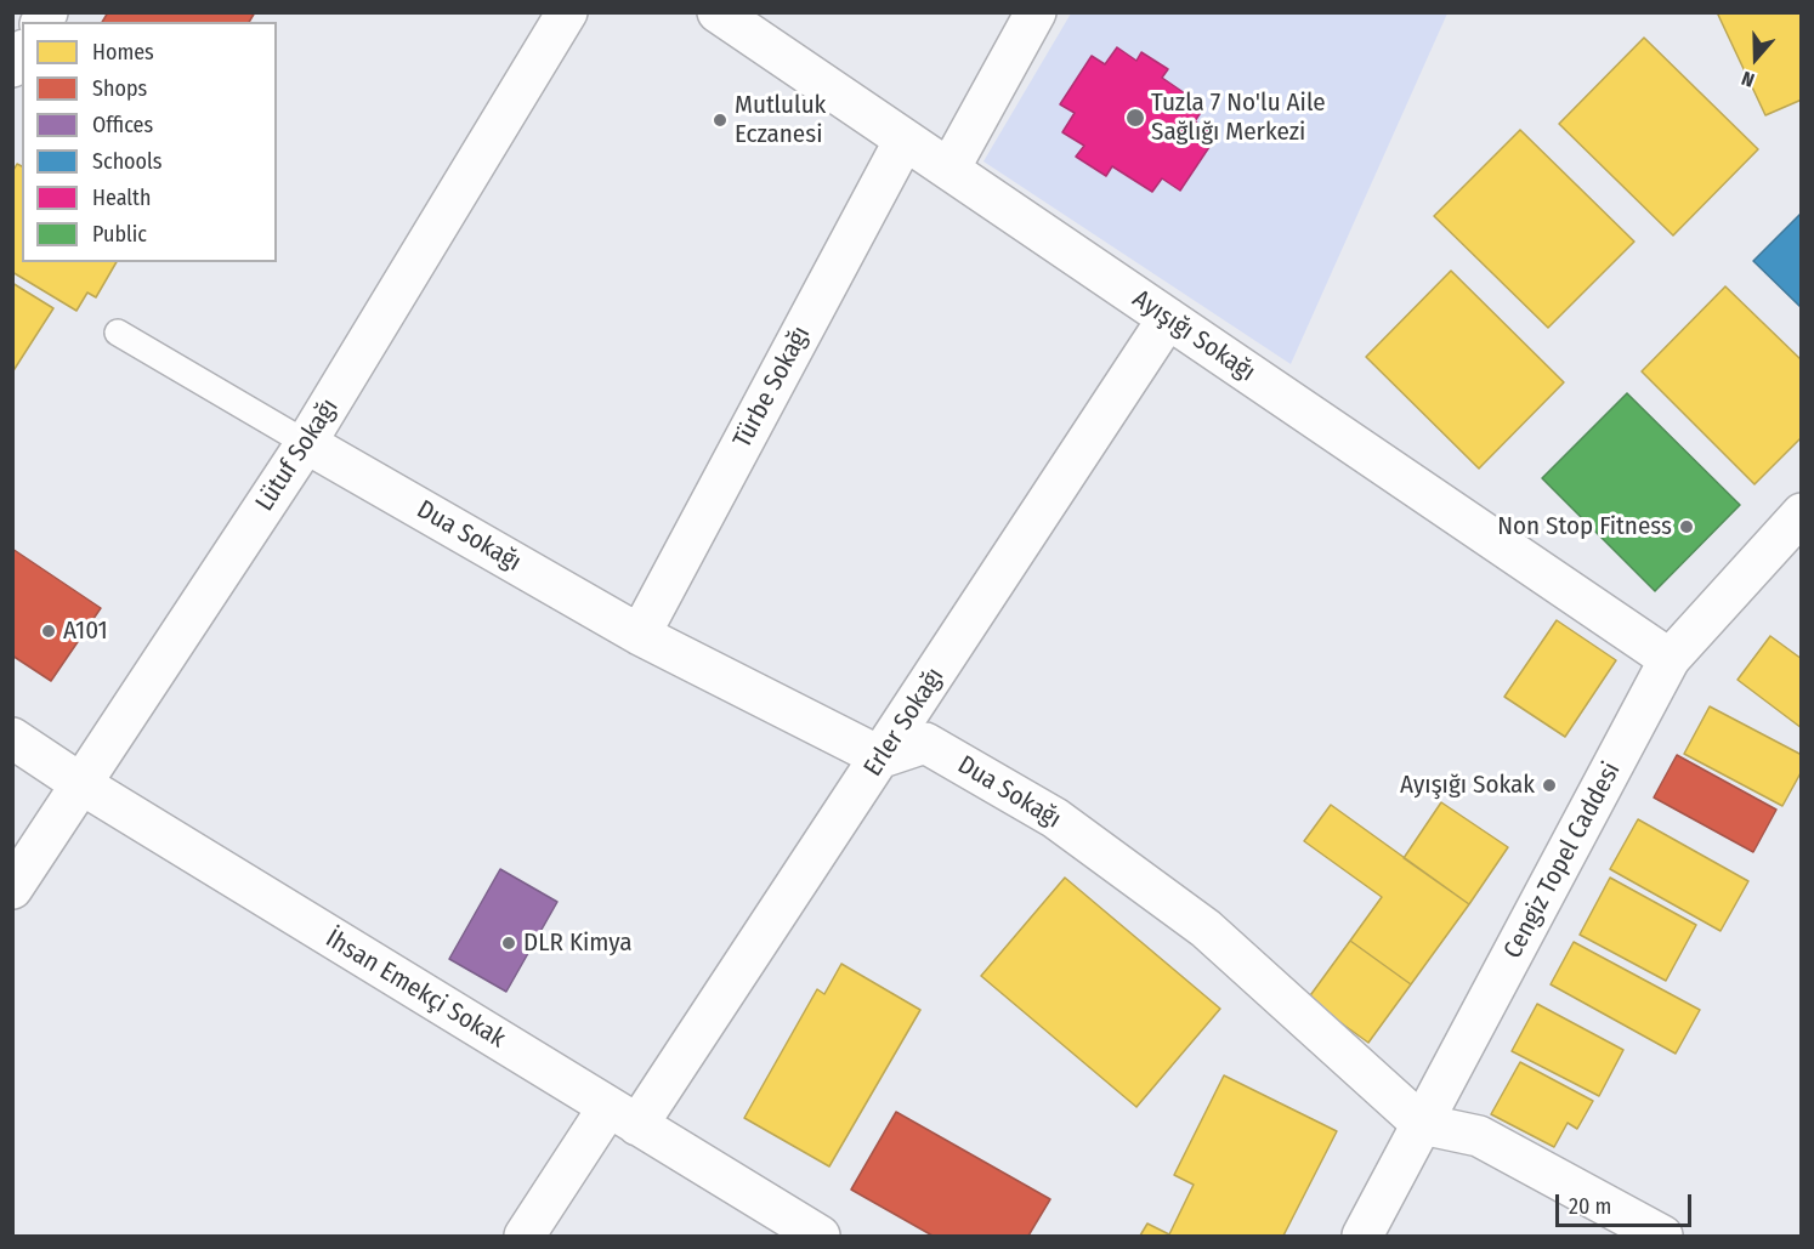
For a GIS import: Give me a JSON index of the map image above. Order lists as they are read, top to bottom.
{
  "streets": {
    "street": [
      "Ayışığı Sokağı",
      "Türbe Sokağı",
      "Lütuf Sokağı",
      "Dua Sokağı",
      "Erler Sokağı",
      "Cengiz Topel Caddesi",
      "İhsan Emekçi Sokak"
    ]
  },
  "crossings": [
    ["Ayışığı Sokağı", "Türbe Sokağı"],
    ["Ayışığı Sokağı", "Erler Sokağı"],
    ["Ayışığı Sokağı", "Cengiz Topel Caddesi"],
    ["Türbe Sokağı", "Dua Sokağı"],
    ["Lütuf Sokağı", "Dua Sokağı"],
    ["Lütuf Sokağı", "İhsan Emekçi Sokak"],
    ["Dua Sokağı", "Erler Sokağı"],
    ["Dua Sokağı", "Cengiz Topel Caddesi"],
    ["Erler Sokağı", "İhsan Emekçi Sokak"]
  ],
  "places": [
    "Tuzla 7 No'lu Aile Sağlığı Merkezi",
    "Mutluluk Eczanesi",
    "Non Stop Fitness",
    "A101",
    "Ayışığı Sokak",
    "DLR Kimya"
  ],
  "legend": [
    "Homes",
    "Shops",
    "Offices",
    "Schools",
    "Health",
    "Public"
  ],
  "scale_bar": "20 m",
  "north": "bottom"
}
